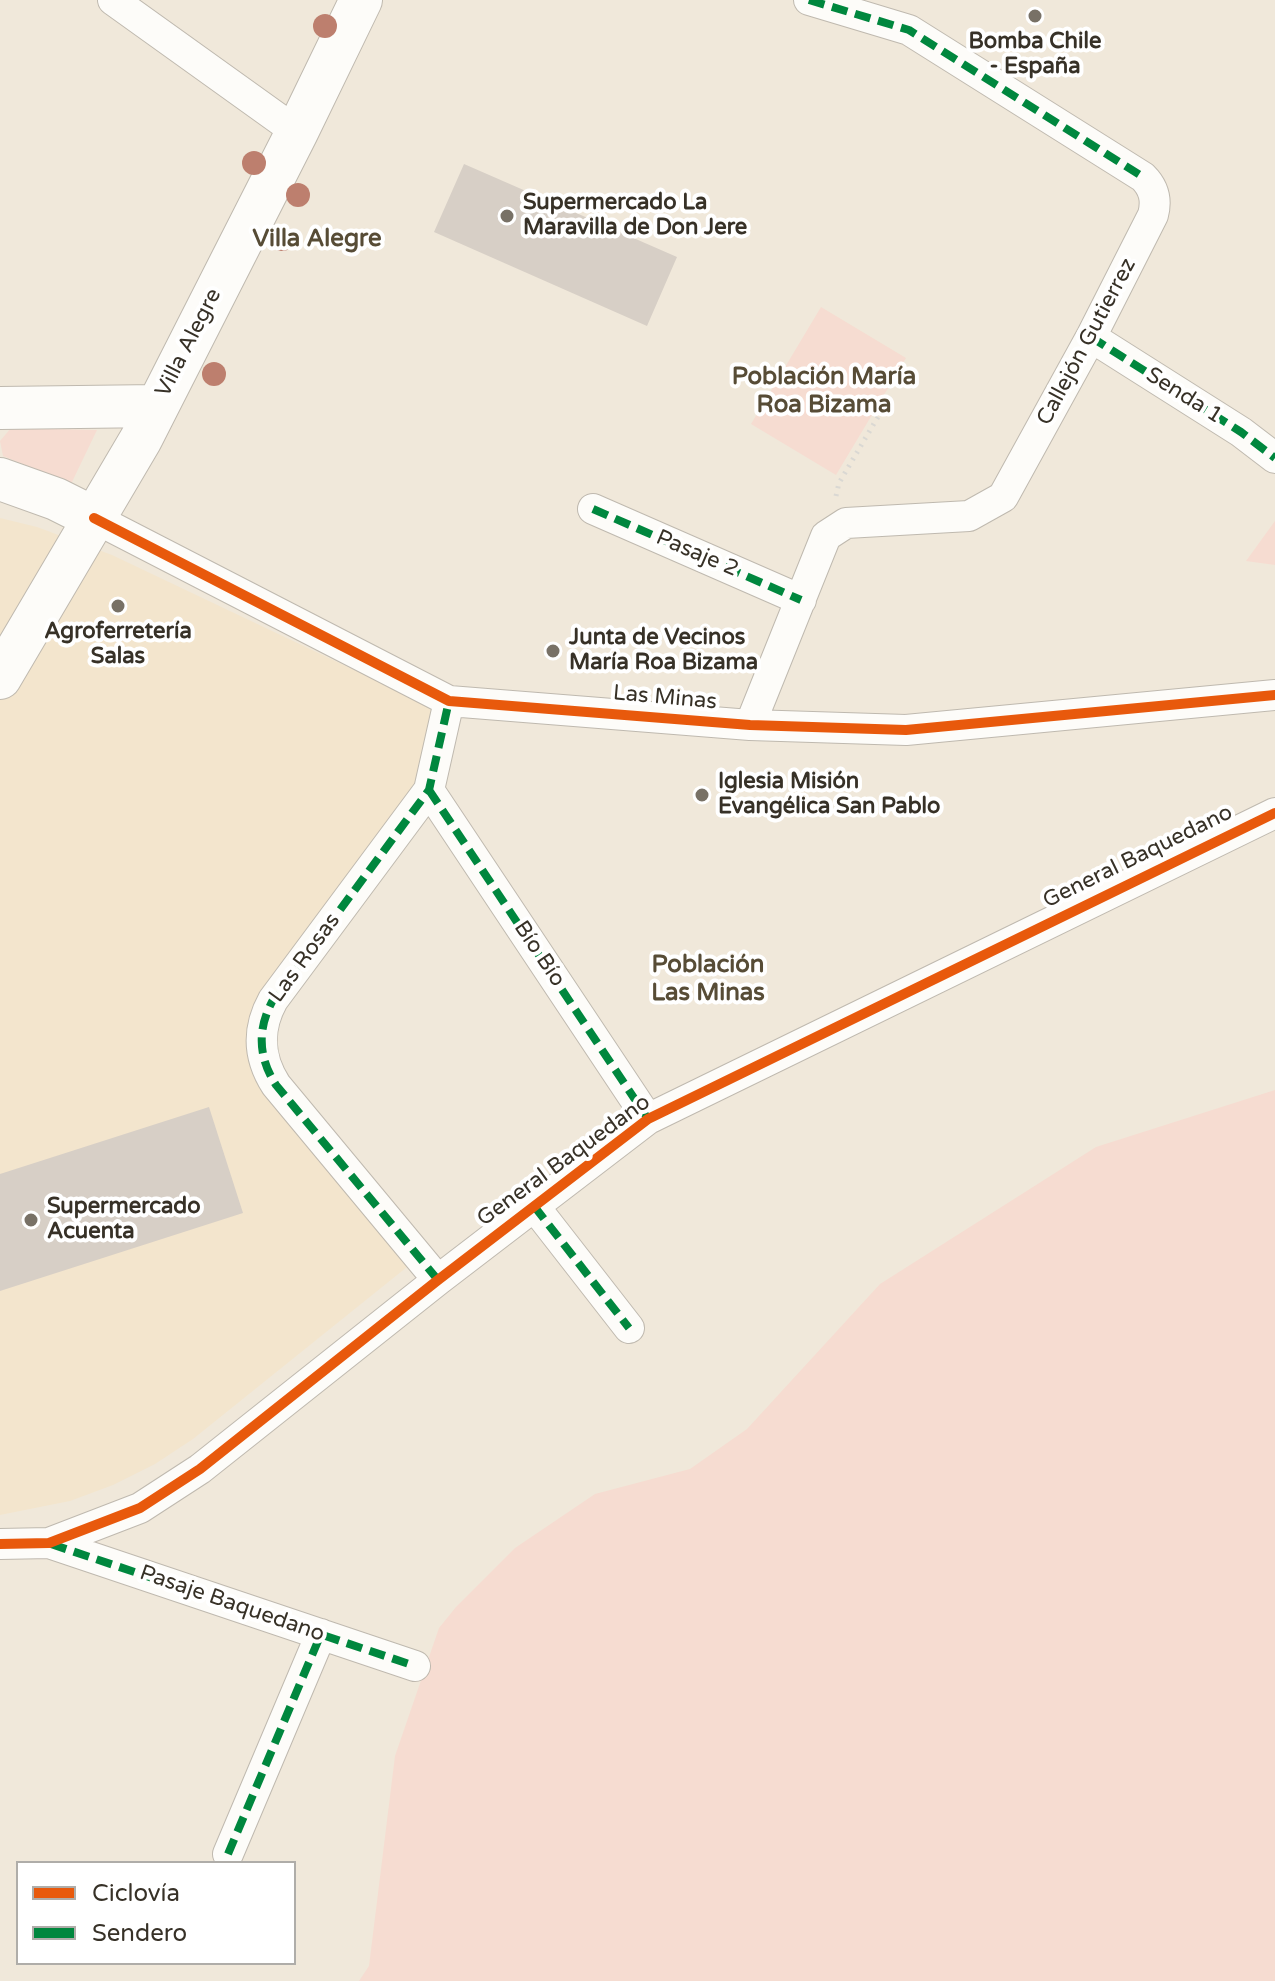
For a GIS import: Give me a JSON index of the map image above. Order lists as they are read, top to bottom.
{
  "streets": {
    "main road": ["Villa Alegre"],
    "street": [
      "Callejón Gutierrez",
      "Senda 1",
      "Pasaje 2",
      "Las Minas",
      "General Baquedano",
      "Bío Bío",
      "Las Rosas",
      "Pasaje Baquedano"
    ]
  },
  "crossings": [
    ["Callejón Gutierrez", "Senda 1"],
    ["Villa Alegre", "Las Minas"],
    ["Las Minas", "Las Rosas"],
    ["General Baquedano", "Bío Bío"],
    ["General Baquedano", "Las Rosas"],
    ["General Baquedano", "Pasaje Baquedano"],
    ["Bío Bío", "Las Rosas"]
  ],
  "districts": ["Villa Alegre", "Población María Roa Bizama", "Población Las Minas"],
  "places": [
    "Bomba Chile - España",
    "Supermercado La Maravilla de Don Jere",
    "Agroferretería Salas",
    "Junta de Vecinos María Roa Bizama",
    "Iglesia Misión Evangélica San Pablo",
    "Supermercado Acuenta"
  ],
  "legend": ["Ciclovía", "Sendero"]
}
